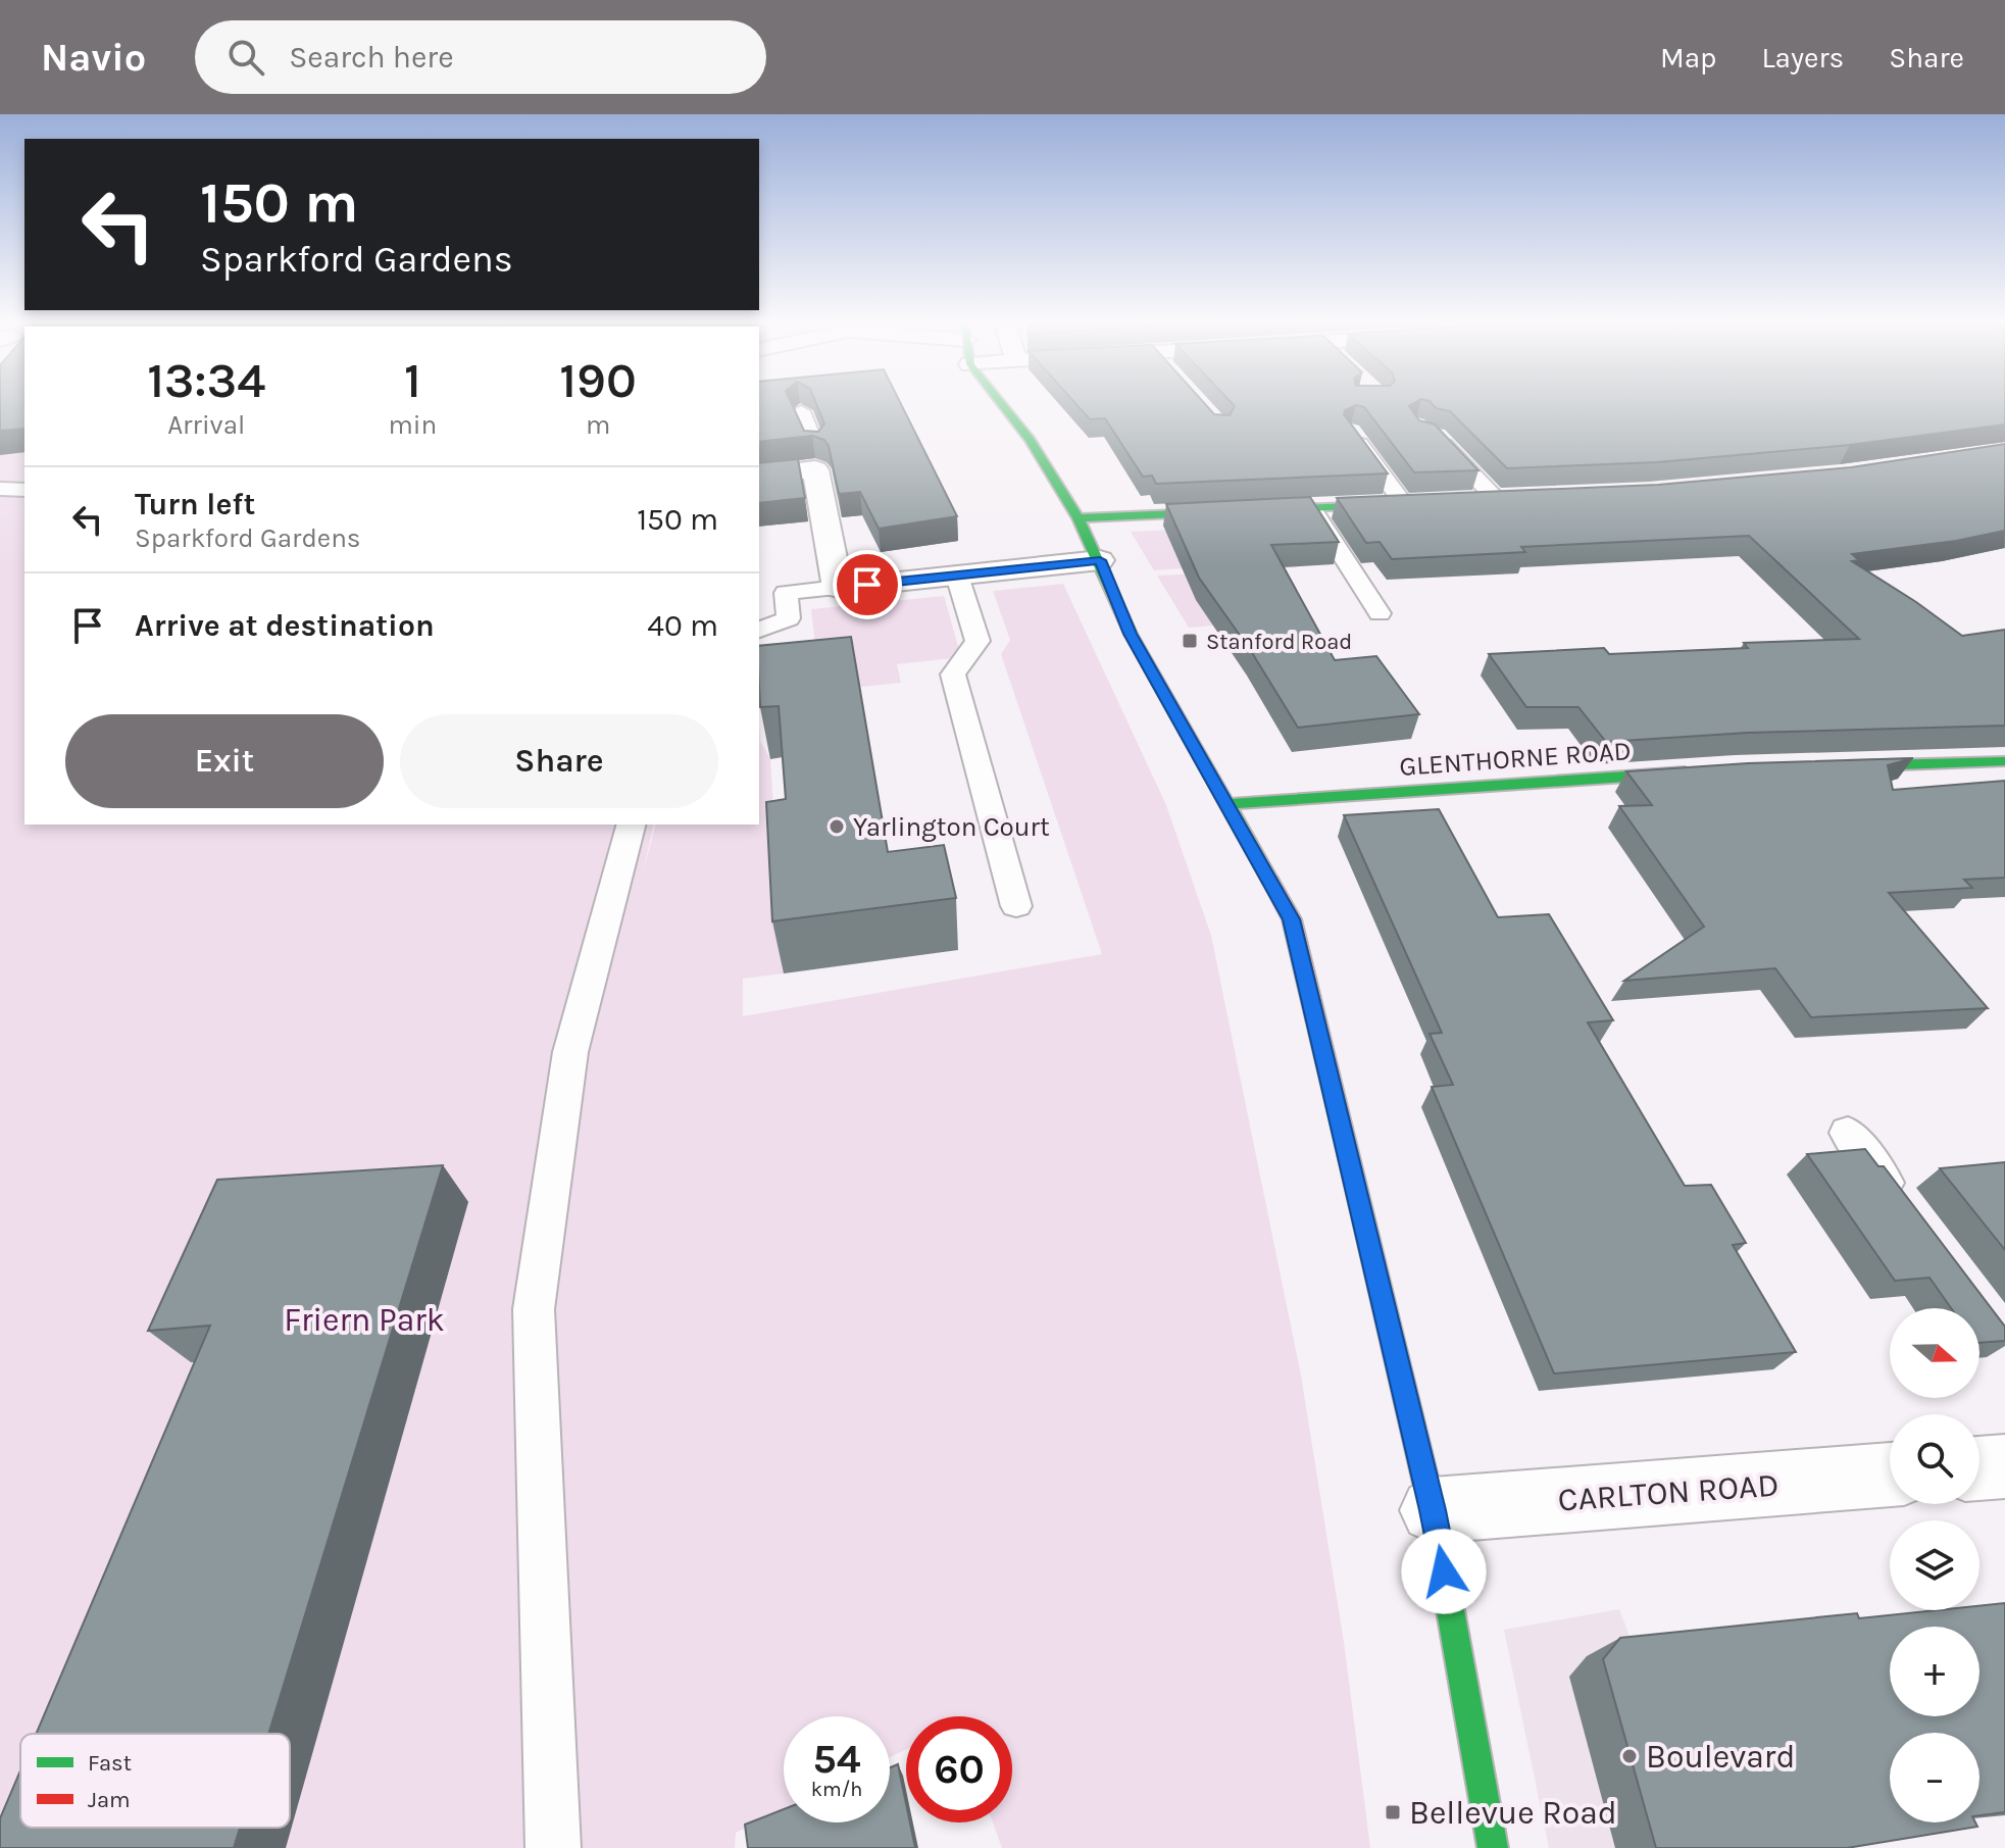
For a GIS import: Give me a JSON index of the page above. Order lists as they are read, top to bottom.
{
  "streets": {
    "main road": ["GLENTHORNE ROAD"],
    "street": ["CARLTON ROAD"]
  },
  "parks": ["Friern Park"],
  "places": {
    "transit": ["Stanford Road", "Bellevue Road"],
    "other": ["Yarlington Court", "Boulevard"]
  },
  "legend": ["Fast", "Jam"],
  "north": "right",
  "page": {
    "header": "Navio",
    "search": "Search here",
    "nav": ["Map", "Layers", "Share"],
    "turn": ["150 m", "Sparkford Gardens"],
    "eta": [
      "13:34",
      "Arrival",
      "1",
      "min",
      "190",
      "m"
    ],
    "list": [
      {
        "name": "Turn left",
        "note": "Sparkford Gardens",
        "value": "150 m"
      },
      {
        "name": "Arrive at destination",
        "value": "40 m"
      }
    ],
    "buttons": ["Exit", "Share"],
    "map_buttons": ["+", "−"],
    "speed": "54 km/h",
    "limit": "60"
  }
}
